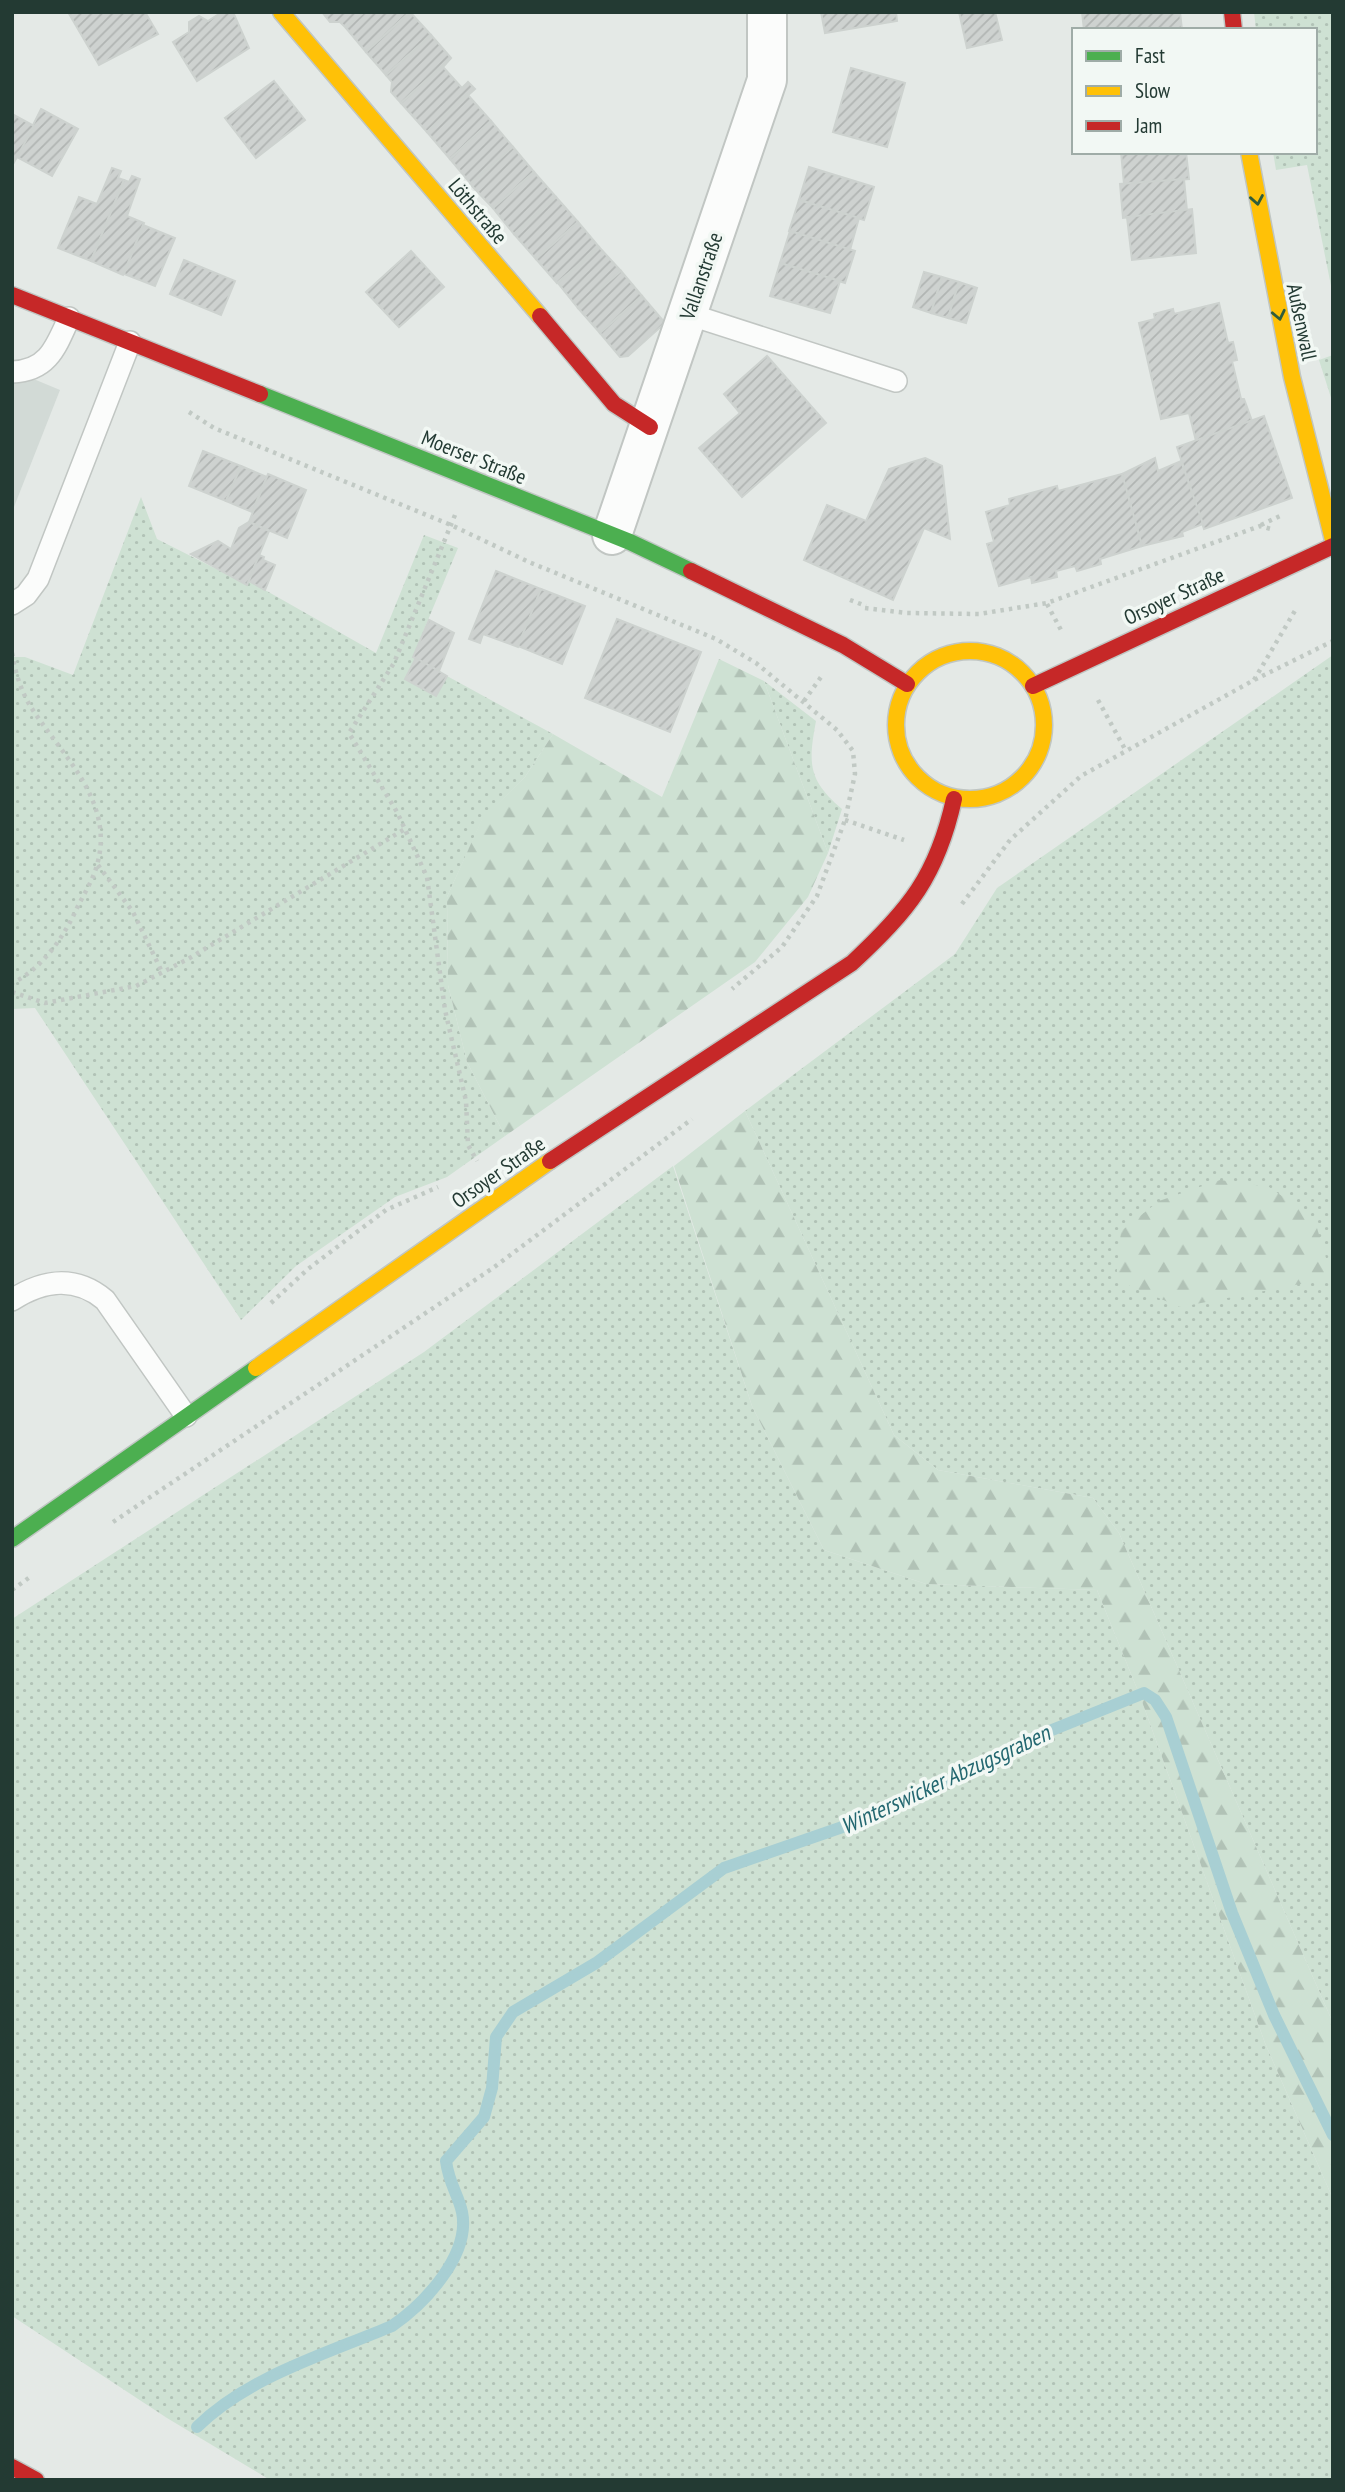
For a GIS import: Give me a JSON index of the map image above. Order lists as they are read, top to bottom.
{
  "streets": {
    "street": [
      "Löthstraße",
      "Vallanstraße",
      "Außenwall",
      "Moerser Straße",
      "Orsoyer Straße"
    ]
  },
  "crossings": [
    ["Löthstraße", "Vallanstraße"],
    ["Vallanstraße", "Moerser Straße"],
    ["Außenwall", "Orsoyer Straße"],
    ["Moerser Straße", "Orsoyer Straße"]
  ],
  "one_way": ["Außenwall"],
  "water": ["Winterswicker Abzugsgraben"],
  "legend": ["Fast", "Slow", "Jam"]
}
